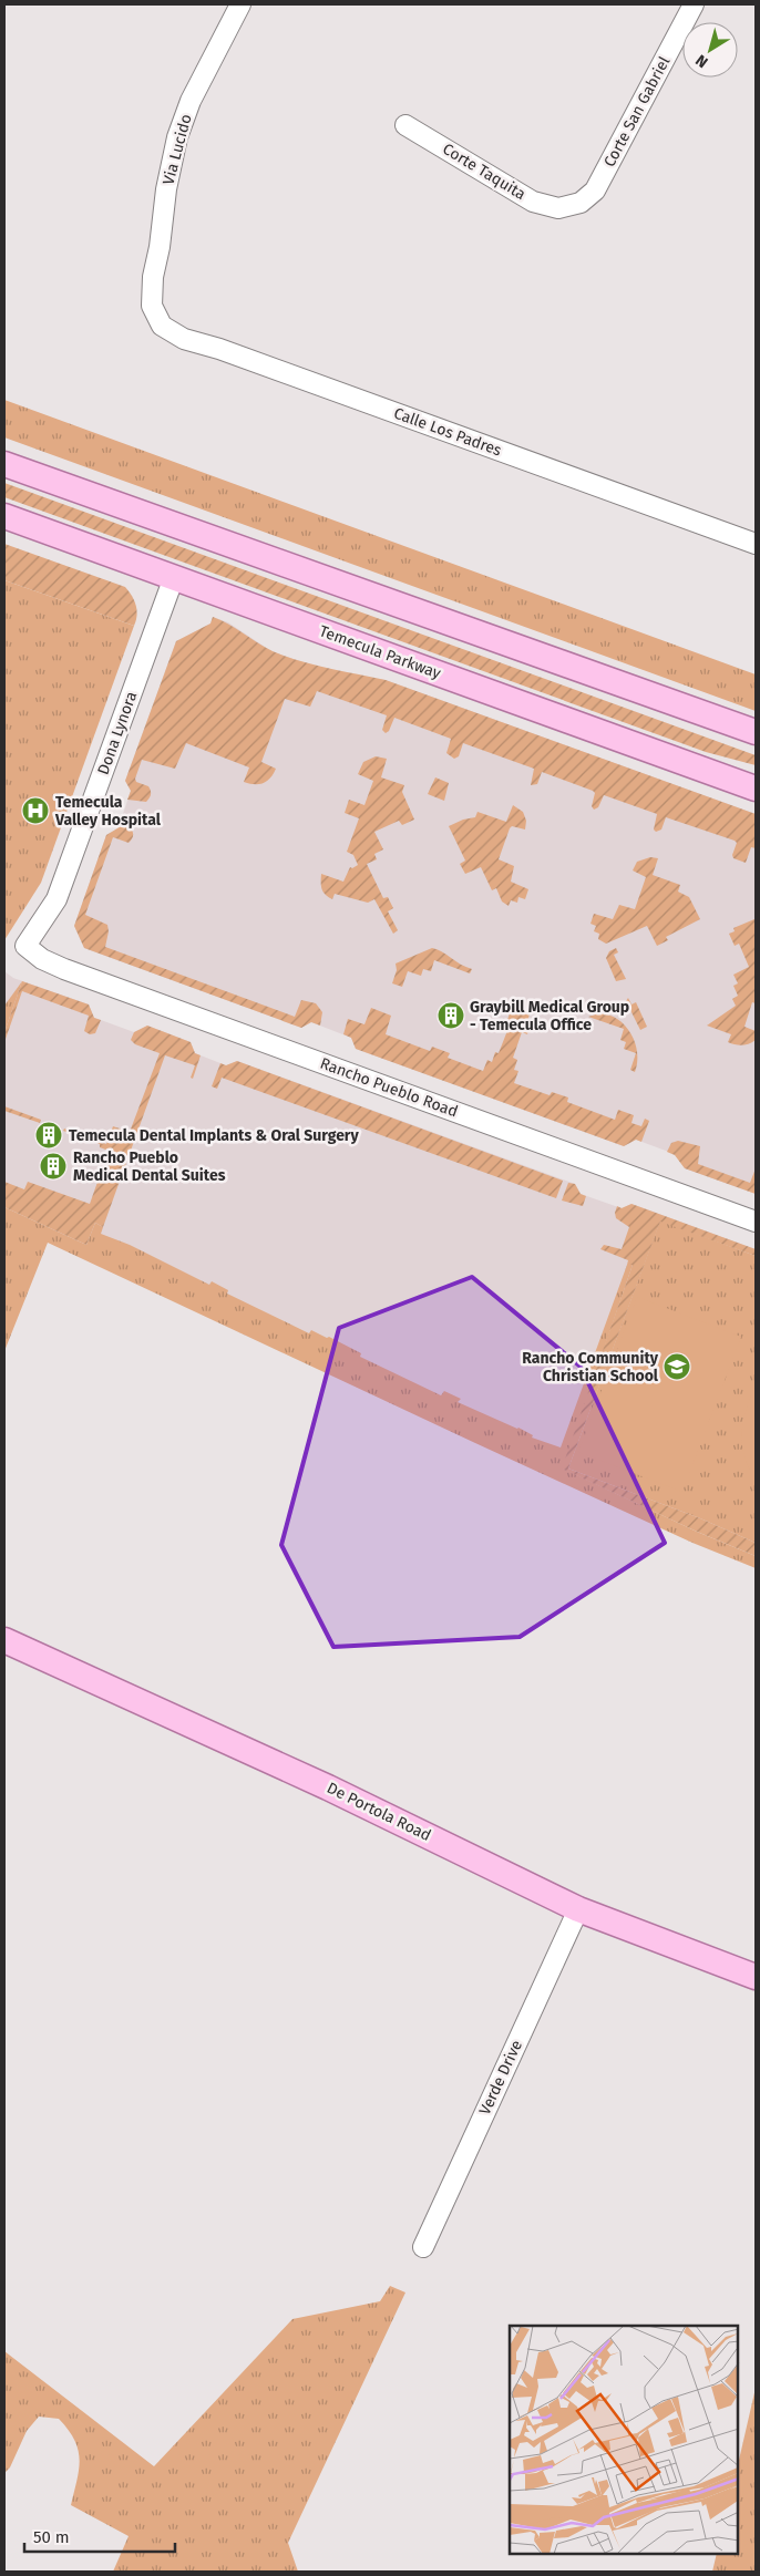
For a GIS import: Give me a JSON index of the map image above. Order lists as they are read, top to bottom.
{
  "streets": {
    "main road": ["Temecula Parkway", "De Portola Road"],
    "street": [
      "Corte San Gabriel",
      "Via Lucido",
      "Corte Taquita",
      "Calle Los Padres",
      "Dona Lynora",
      "Rancho Pueblo Road",
      "Verde Drive"
    ]
  },
  "crossings": [
    ["Corte San Gabriel", "Corte Taquita"],
    ["Via Lucido", "Calle Los Padres"],
    ["Temecula Parkway", "Dona Lynora"],
    ["Dona Lynora", "Rancho Pueblo Road"],
    ["De Portola Road", "Verde Drive"]
  ],
  "places": {
    "hospital": ["Temecula Valley Hospital"],
    "building": ["Graybill Medical Group - Temecula Office", "Temecula Dental Implants & Oral Surgery", "Rancho Pueblo Medical Dental Suites"],
    "school or university": ["Rancho Community Christian School"]
  },
  "scale_bar": "50 m",
  "north": "bottom left"
}
